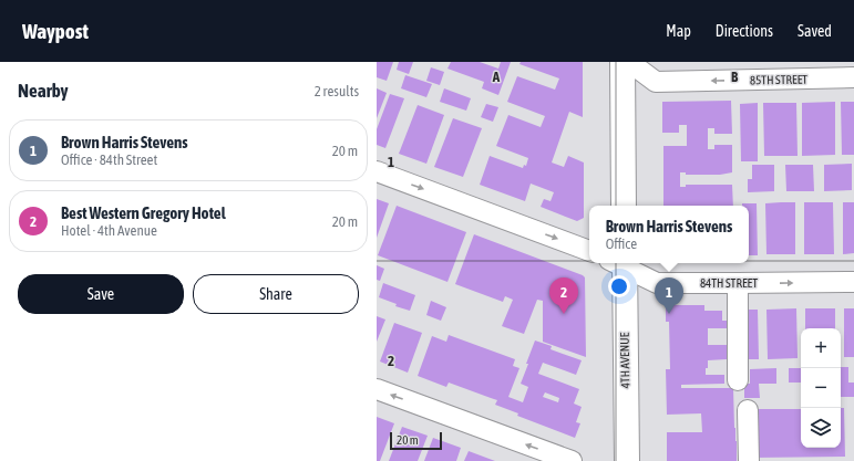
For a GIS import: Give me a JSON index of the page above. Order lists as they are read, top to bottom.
{
  "streets": {
    "main road": ["4TH AVENUE"],
    "street": ["85TH STREET", "84TH STREET"]
  },
  "one_way": ["85TH STREET", "84TH STREET"],
  "scale_bar": "20 m",
  "page": {
    "header": "Waypost",
    "nav": ["Map", "Directions", "Saved"],
    "heading": ["Nearby", "2 results"],
    "list": [
      {
        "mark": "1",
        "name": "Brown Harris Stevens",
        "note": "Office · 84th Street",
        "value": "20 m"
      },
      {
        "mark": "2",
        "name": "Best Western Gregory Hotel",
        "note": "Hotel · 4th Avenue",
        "value": "20 m"
      }
    ],
    "popup": ["Brown Harris Stevens", "Office"],
    "buttons": ["Save", "Share"],
    "pins": ["1", "2"],
    "map_buttons": ["+", "−"],
    "scale": "20 m"
  },
  "grid": {
    "columns": ["A", "B"],
    "rows": ["1", "2"]
  }
}
